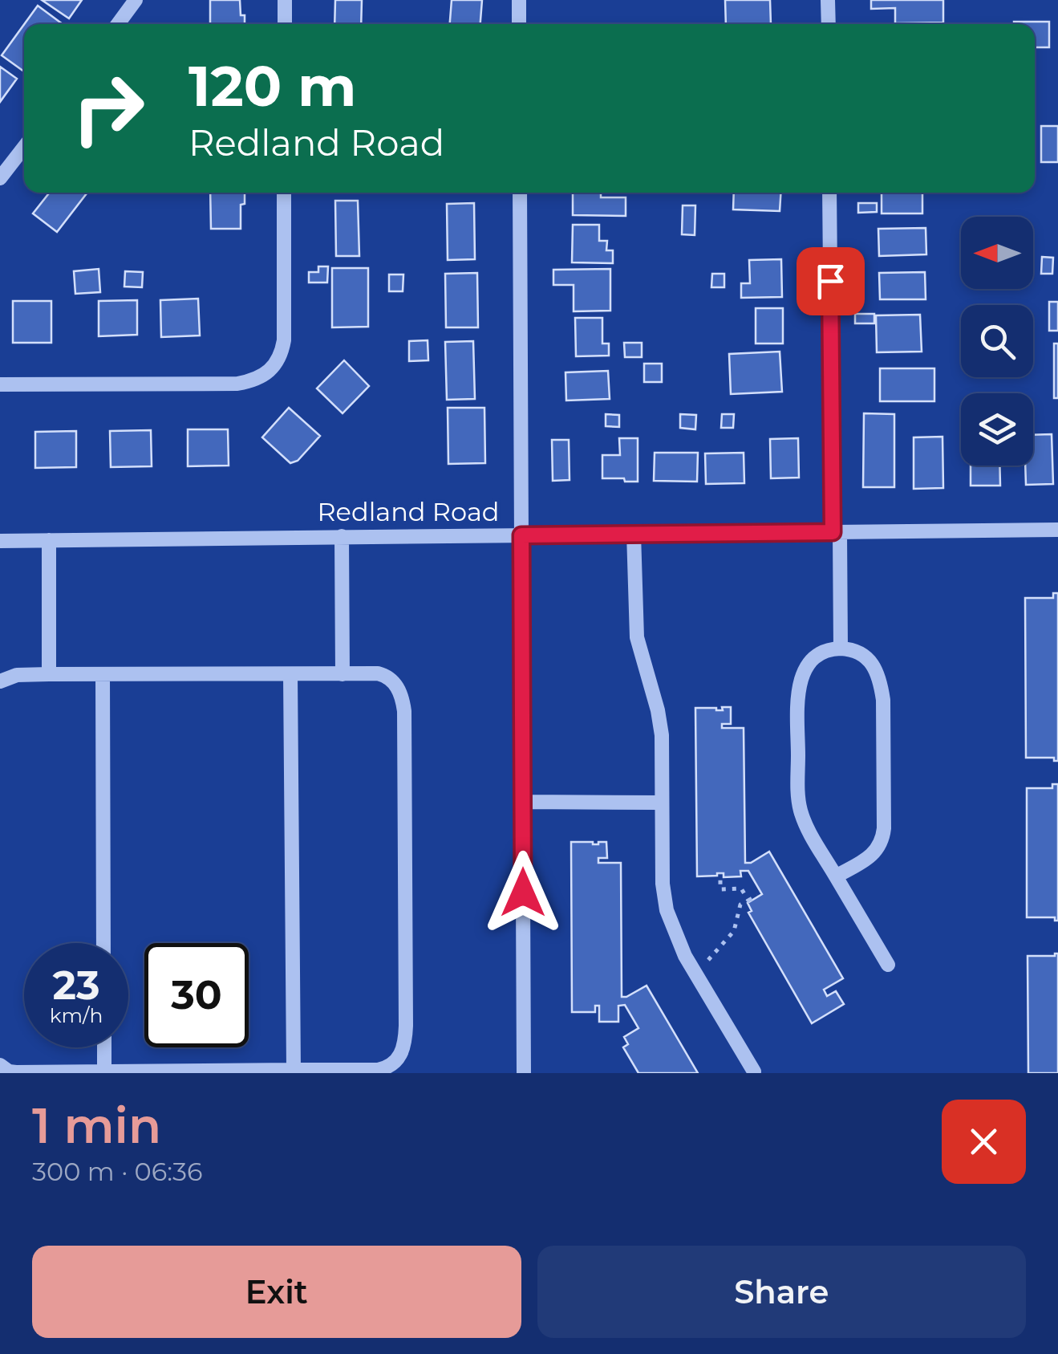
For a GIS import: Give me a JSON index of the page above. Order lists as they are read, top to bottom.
{
  "streets": {
    "street": ["Redland Road"]
  },
  "north": "left",
  "page": {
    "turn": ["120 m", "Redland Road"],
    "speed": "23 km/h",
    "limit": "30",
    "heading": ["1 min", "300 m · 06:36"],
    "buttons": ["Exit", "Share"]
  }
}
